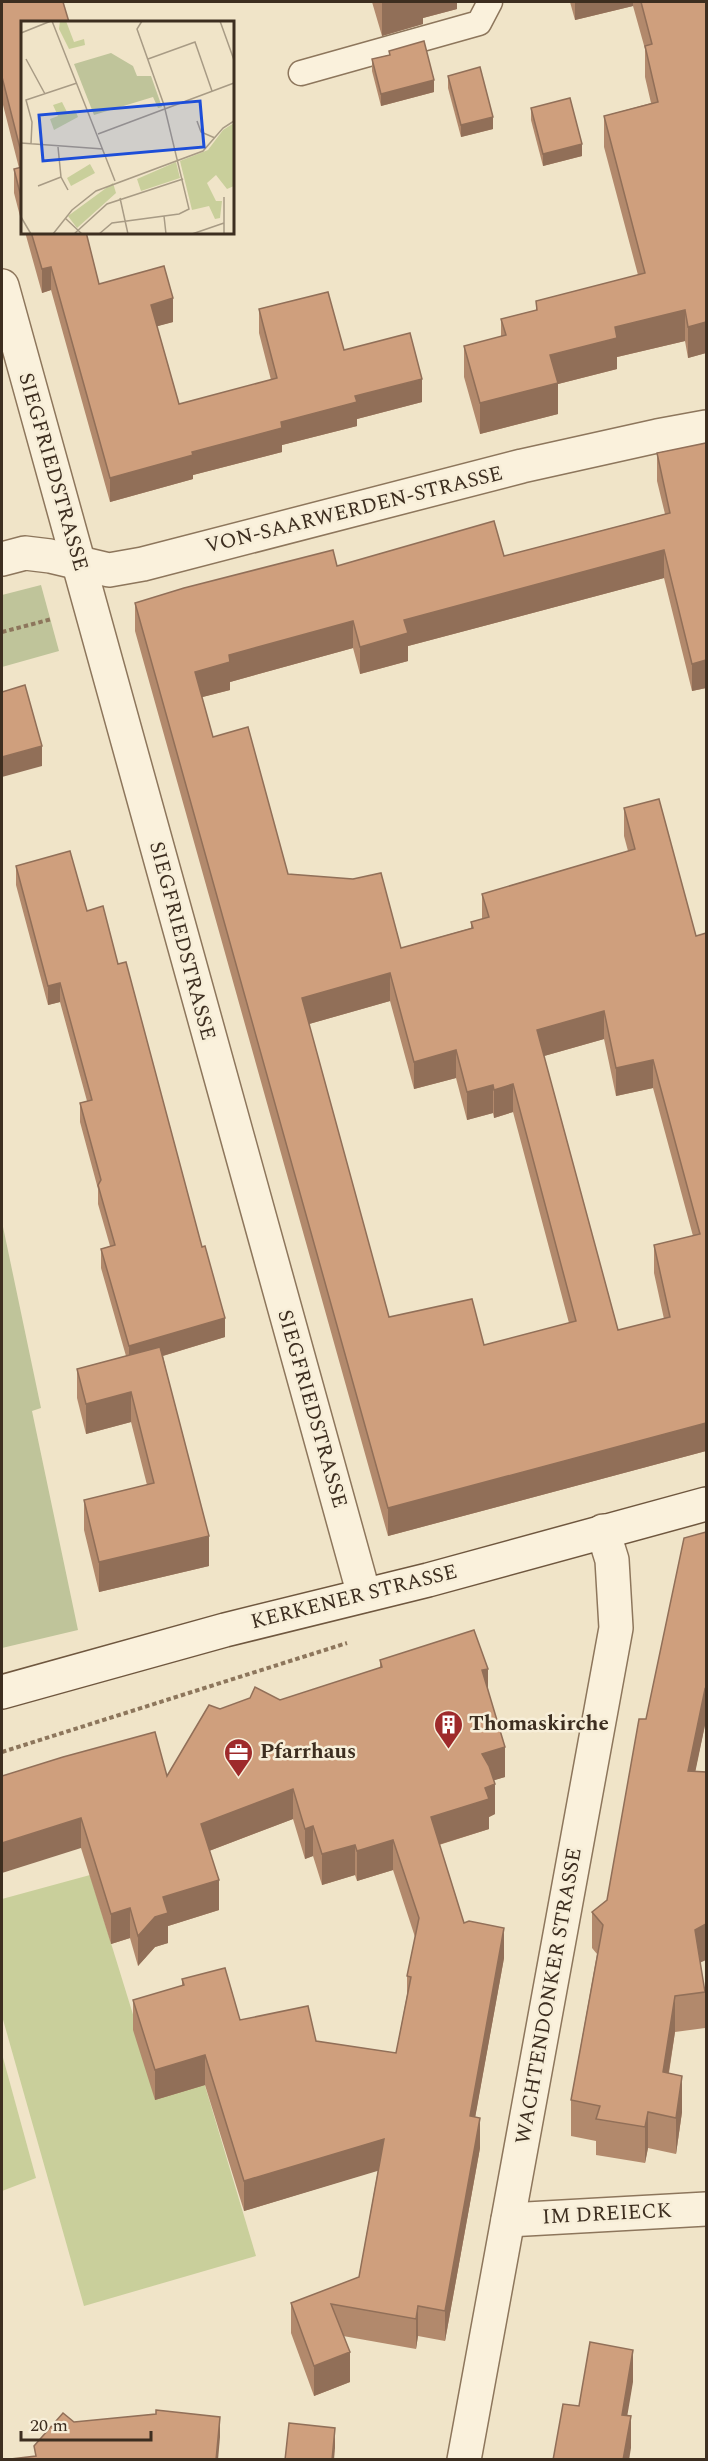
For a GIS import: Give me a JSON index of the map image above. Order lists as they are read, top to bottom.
{
  "streets": {
    "street": [
      "SIEGFRIEDSTRASSE",
      "VON-SAARWERDEN-STRASSE",
      "KERKENER STRASSE",
      "WACHTENDONKER STRASSE",
      "IM DREIECK"
    ]
  },
  "crossings": [
    ["SIEGFRIEDSTRASSE", "VON-SAARWERDEN-STRASSE"],
    ["SIEGFRIEDSTRASSE", "KERKENER STRASSE"],
    ["KERKENER STRASSE", "WACHTENDONKER STRASSE"],
    ["WACHTENDONKER STRASSE", "IM DREIECK"]
  ],
  "places": {
    "building": ["Thomaskirche"],
    "office": ["Pfarrhaus"]
  },
  "scale_bar": "20 m"
}
